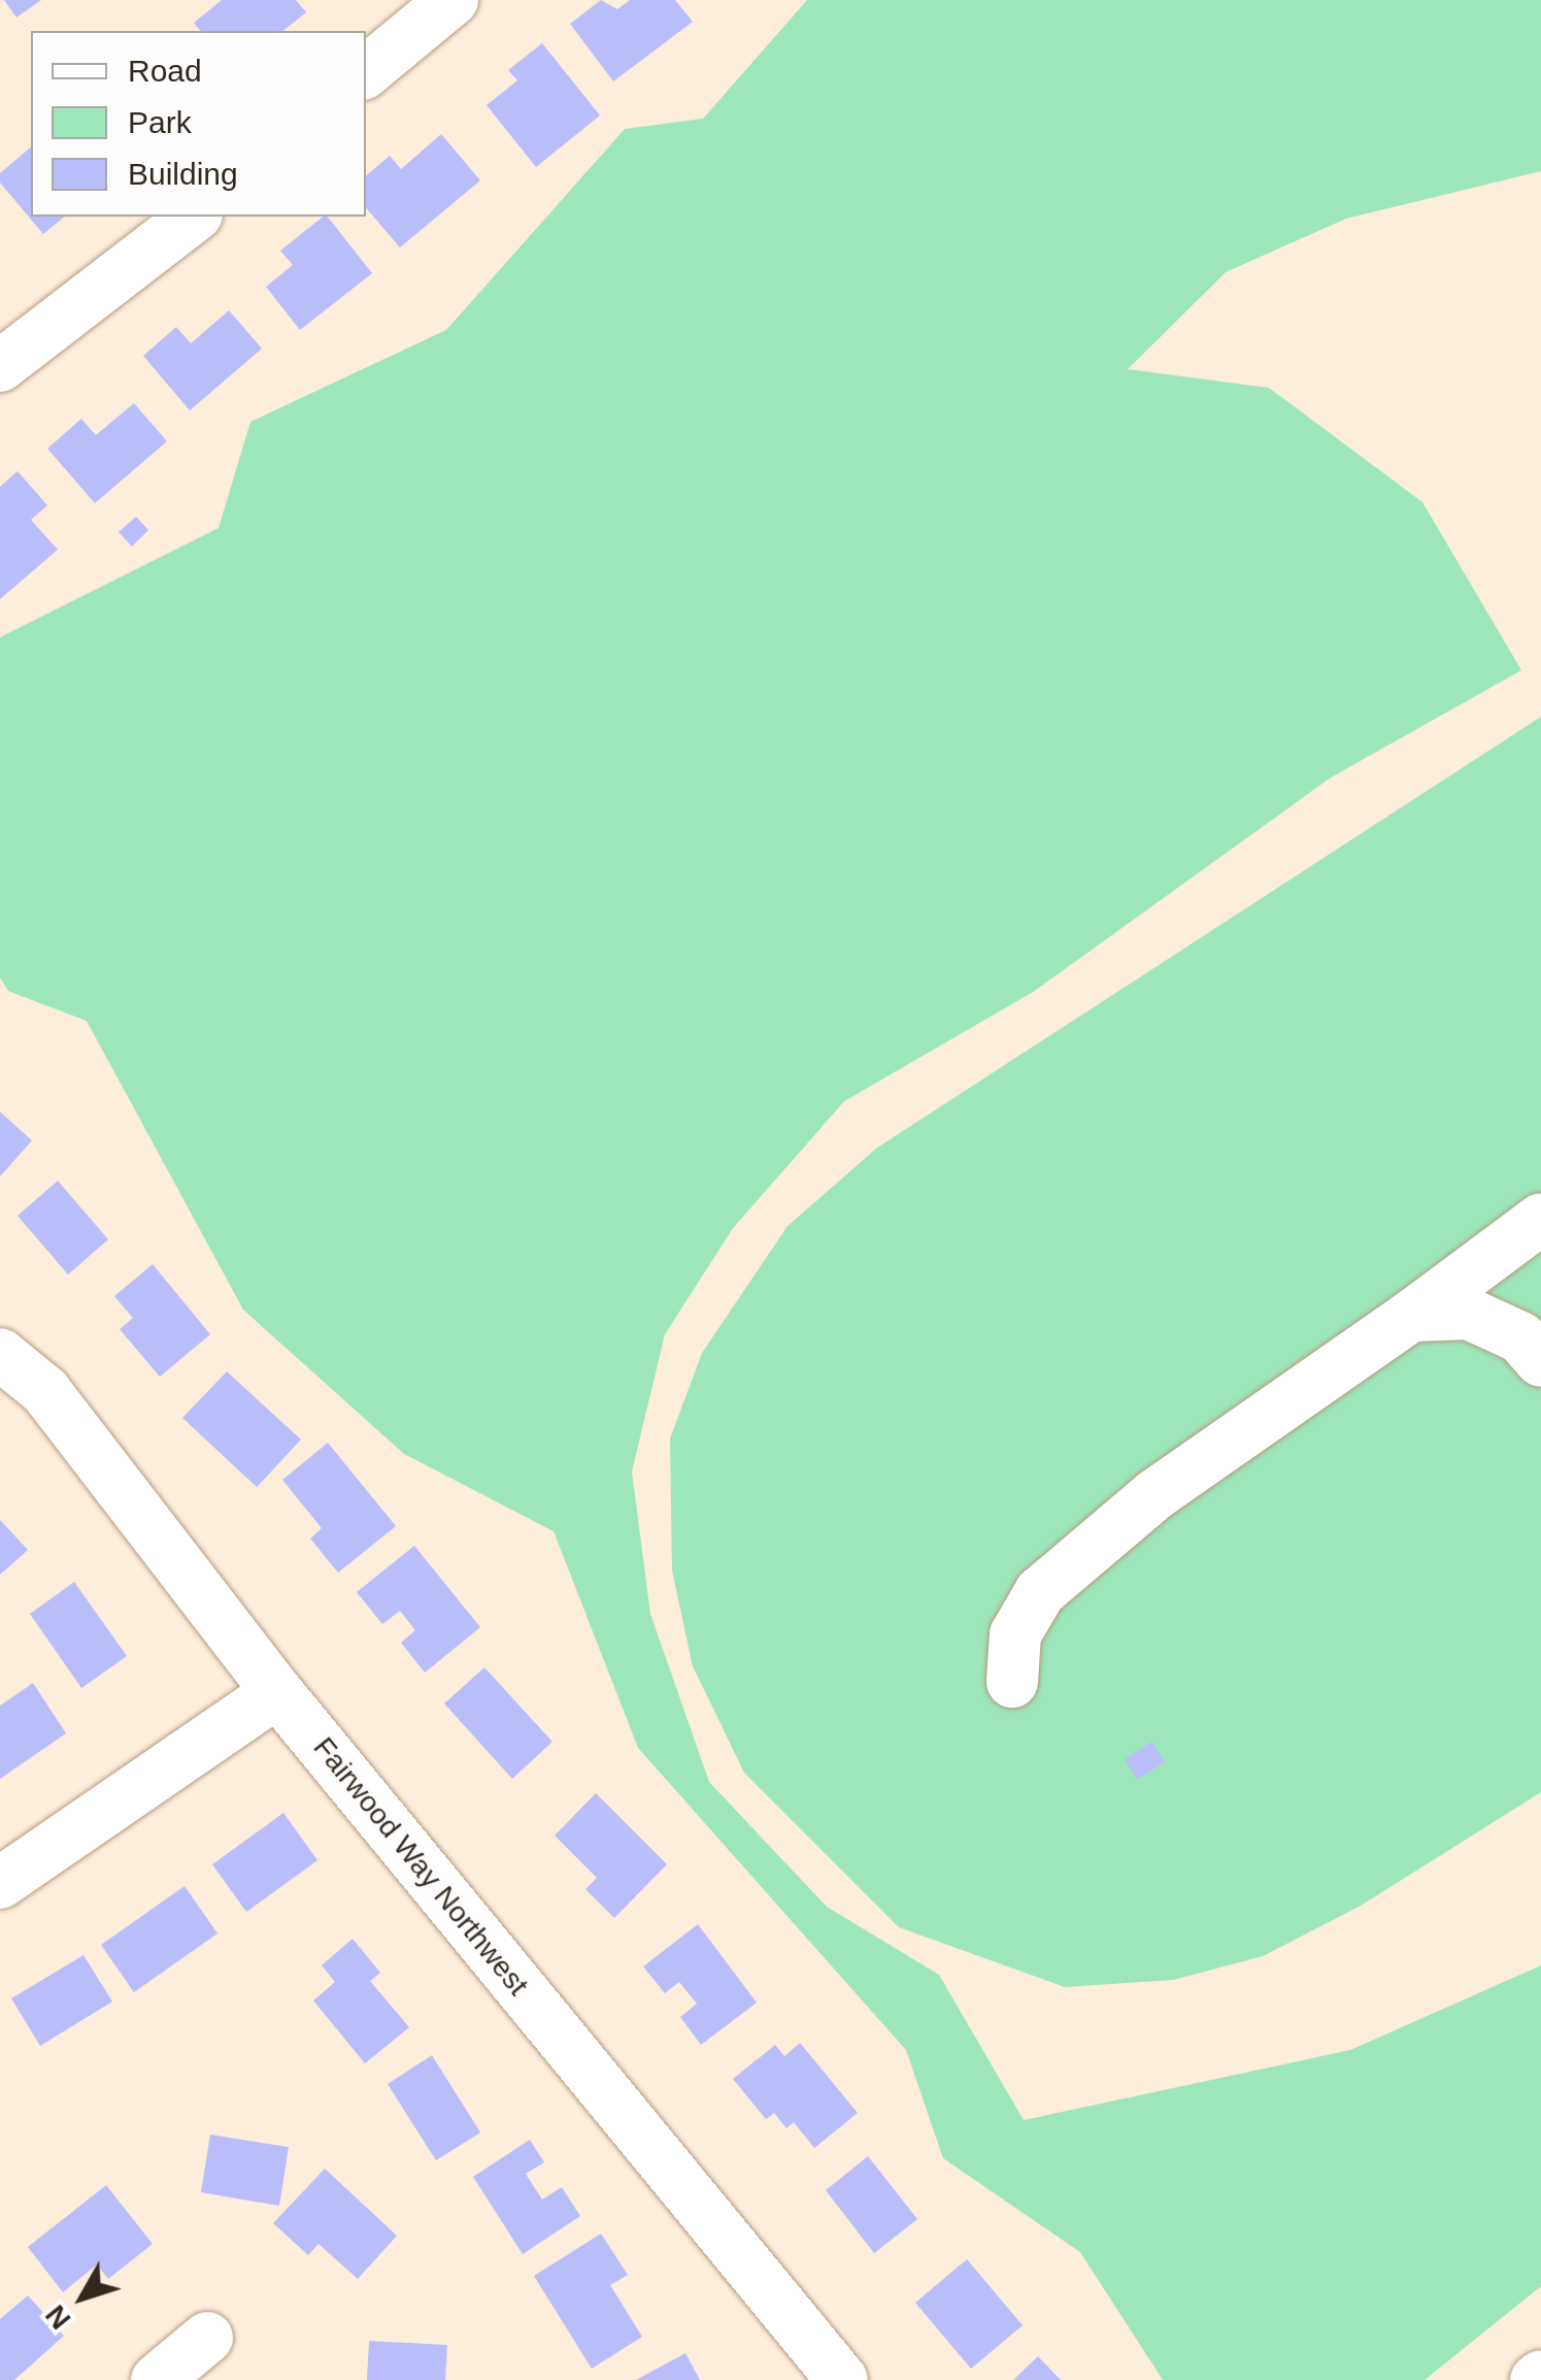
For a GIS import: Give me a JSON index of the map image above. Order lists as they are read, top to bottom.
{
  "streets": {
    "street": ["Fairwood Way Northwest"]
  },
  "legend": ["Road", "Park", "Building"],
  "north": "bottom left"
}
